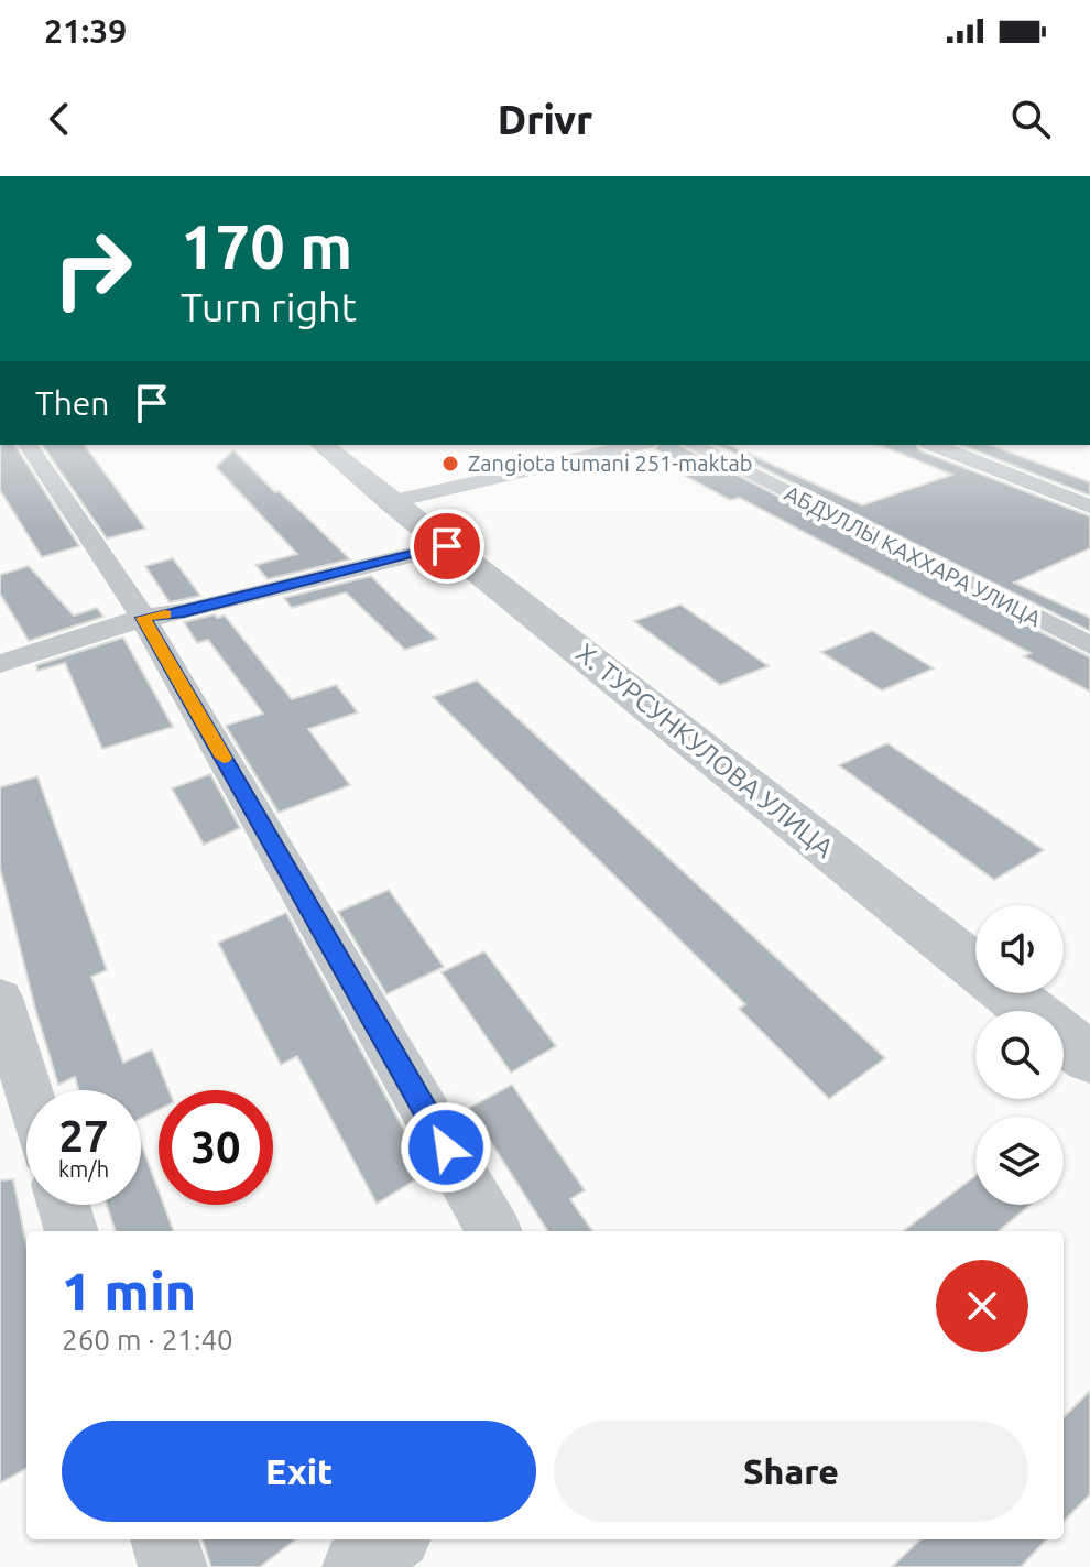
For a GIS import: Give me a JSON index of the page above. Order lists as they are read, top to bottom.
{
  "streets": {
    "street": ["АБДУЛЛЫ КАХХАРА УЛИЦА", "Х. ТУРСУНКУЛОВА УЛИЦА"]
  },
  "places": ["Zangiota tumani 251-maktab"],
  "page": {
    "status": "21:39",
    "header": "Drivr",
    "turn": ["170 m", "Turn right"],
    "then": "Then",
    "speed": "27 km/h",
    "limit": "30",
    "heading": ["1 min", "260 m · 21:40"],
    "buttons": ["Exit", "Share"]
  }
}
